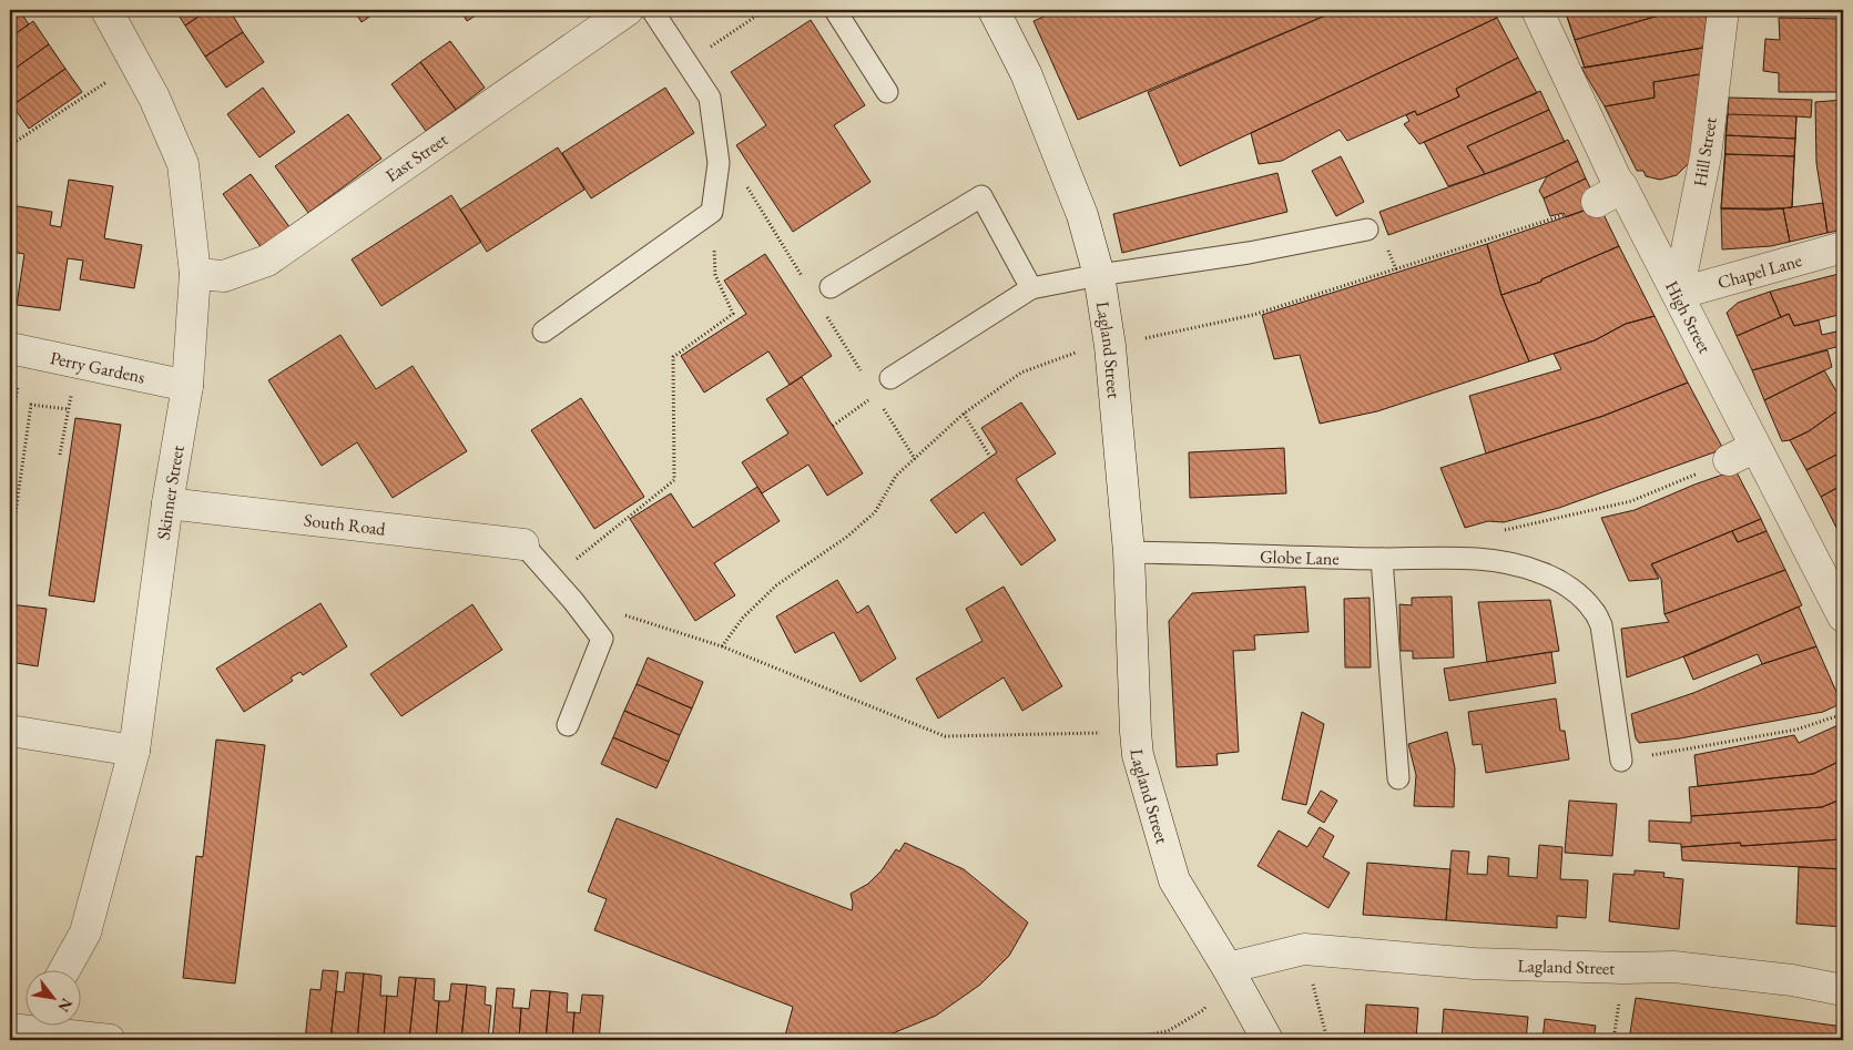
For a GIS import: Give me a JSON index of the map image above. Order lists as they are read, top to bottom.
{
  "streets": {
    "street": [
      "Hill Street",
      "East Street",
      "Chapel Lane",
      "High Street",
      "Lagland Street",
      "Perry Gardens",
      "Skinner Street",
      "South Road"
    ],
    "lane": ["Globe Lane"]
  },
  "crossings": [
    ["Hill Street", "Chapel Lane"],
    ["Hill Street", "High Street"],
    ["East Street", "Skinner Street"],
    ["Chapel Lane", "High Street"],
    ["Lagland Street", "Globe Lane"],
    ["Perry Gardens", "Skinner Street"],
    ["Skinner Street", "South Road"]
  ],
  "north": "bottom right"
}
